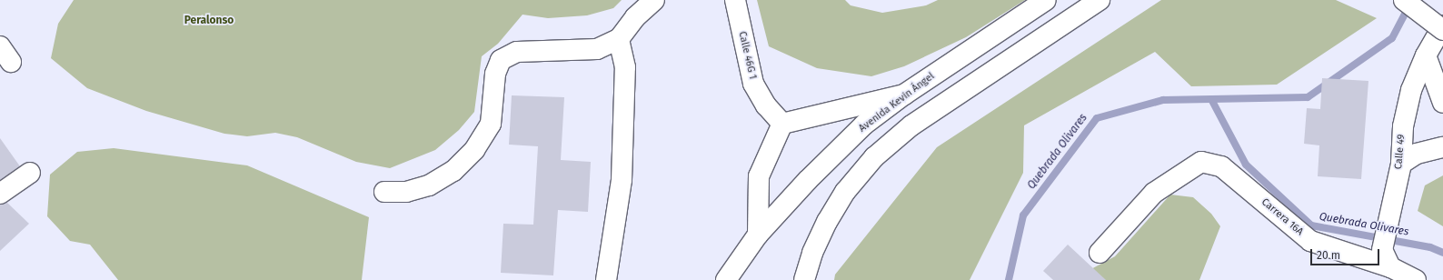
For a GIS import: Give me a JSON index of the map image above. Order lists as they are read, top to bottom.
{
  "streets": {
    "street": [
      "Calle 46G 1",
      "Avenida Kevin Ángel",
      "Calle 49",
      "Carrera 16A"
    ]
  },
  "crossings": [
    ["Calle 49", "Carrera 16A"]
  ],
  "districts": ["Peralonso"],
  "water": ["Quebrada Olivares"],
  "scale_bar": "20 m"
}
